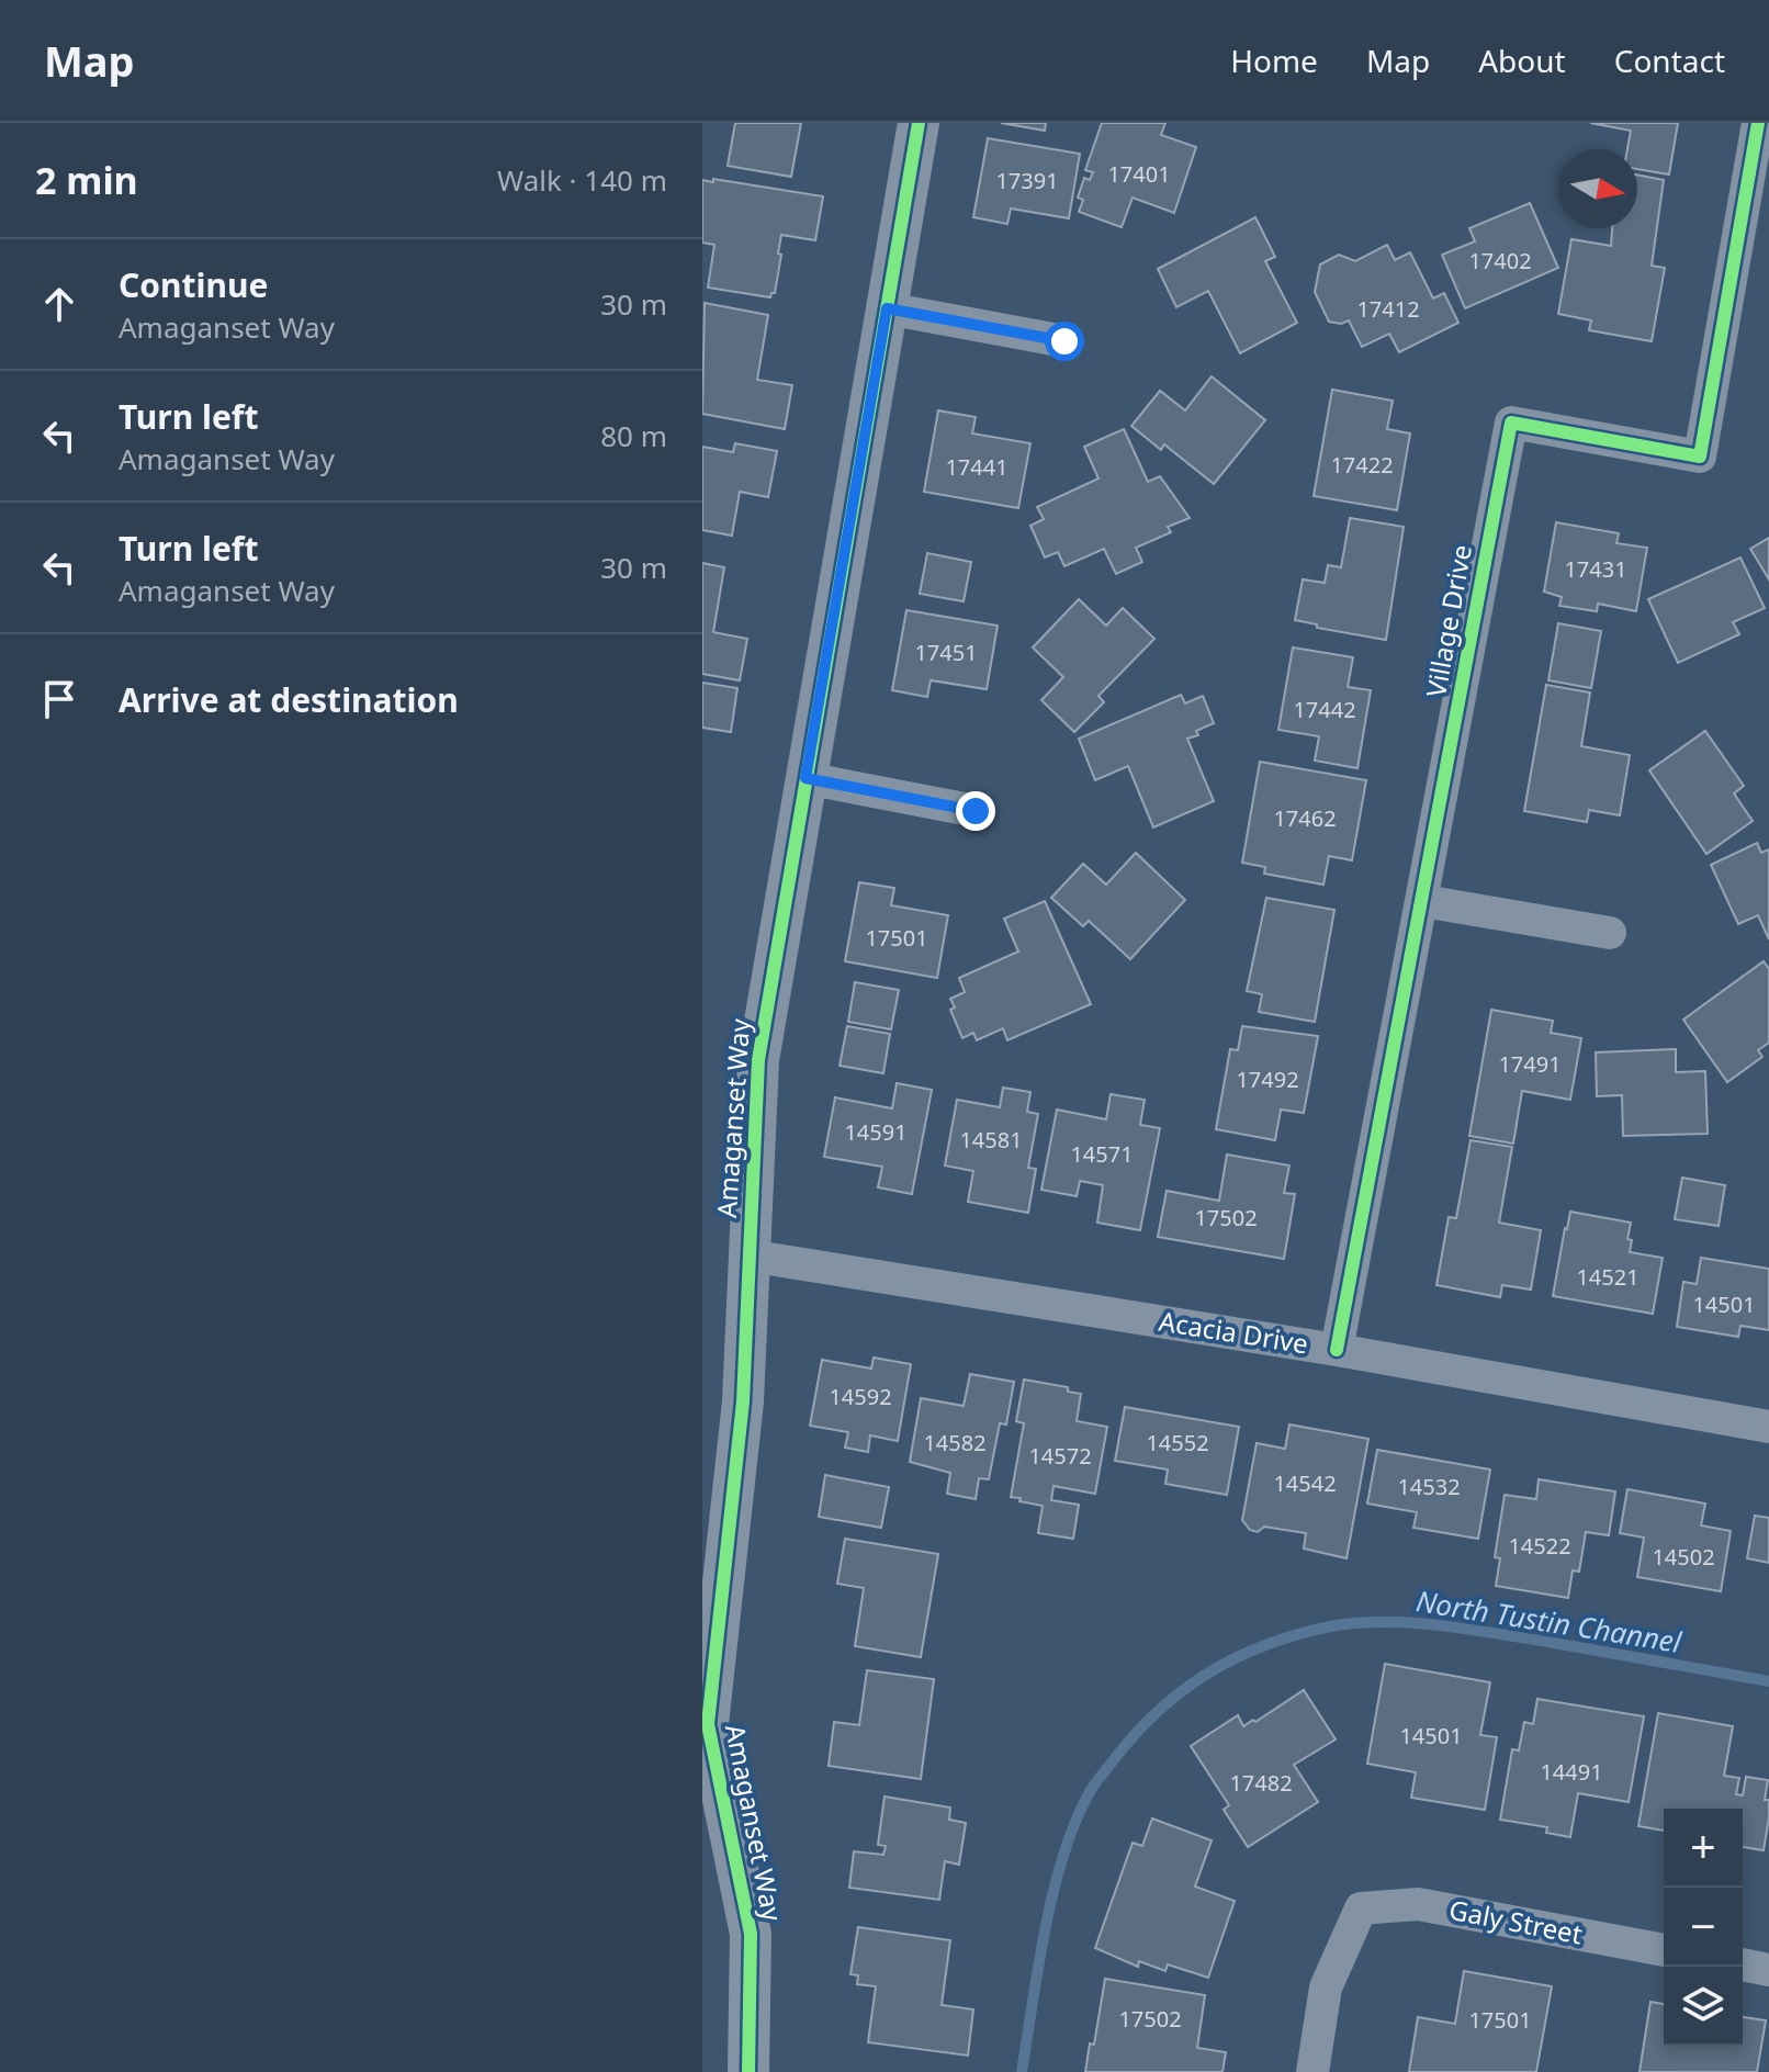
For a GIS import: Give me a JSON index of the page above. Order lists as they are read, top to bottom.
{
  "streets": {
    "street": [
      "Village Drive",
      "Amaganset Way",
      "Acacia Drive",
      "Galy Street"
    ]
  },
  "crossings": [
    ["Village Drive", "Acacia Drive"],
    ["Amaganset Way", "Acacia Drive"]
  ],
  "water": ["North Tustin Channel"],
  "house_numbers": [
    "17401",
    "17391",
    "17402",
    "17412",
    "17422",
    "17441",
    "17431",
    "17451",
    "17442",
    "17462",
    "17501",
    "17491",
    "17492",
    "14591",
    "14581",
    "14571",
    "17502",
    "14521",
    "14501",
    "14592",
    "14582",
    "14552",
    "14572",
    "14542",
    "14532",
    "14522",
    "14502",
    "14501",
    "14491",
    "17482",
    "17502",
    "17501"
  ],
  "north": "right",
  "page": {
    "header": "Map",
    "nav": [
      "Home",
      "Map",
      "About",
      "Contact"
    ],
    "heading": ["2 min", "Walk · 140 m"],
    "list": [
      ["Continue", "Amaganset Way", "30 m"],
      ["Turn left", "Amaganset Way", "80 m"],
      ["Turn left", "Amaganset Way", "30 m"],
      "Arrive at destination"
    ],
    "map_buttons": ["+", "−"]
  }
}
